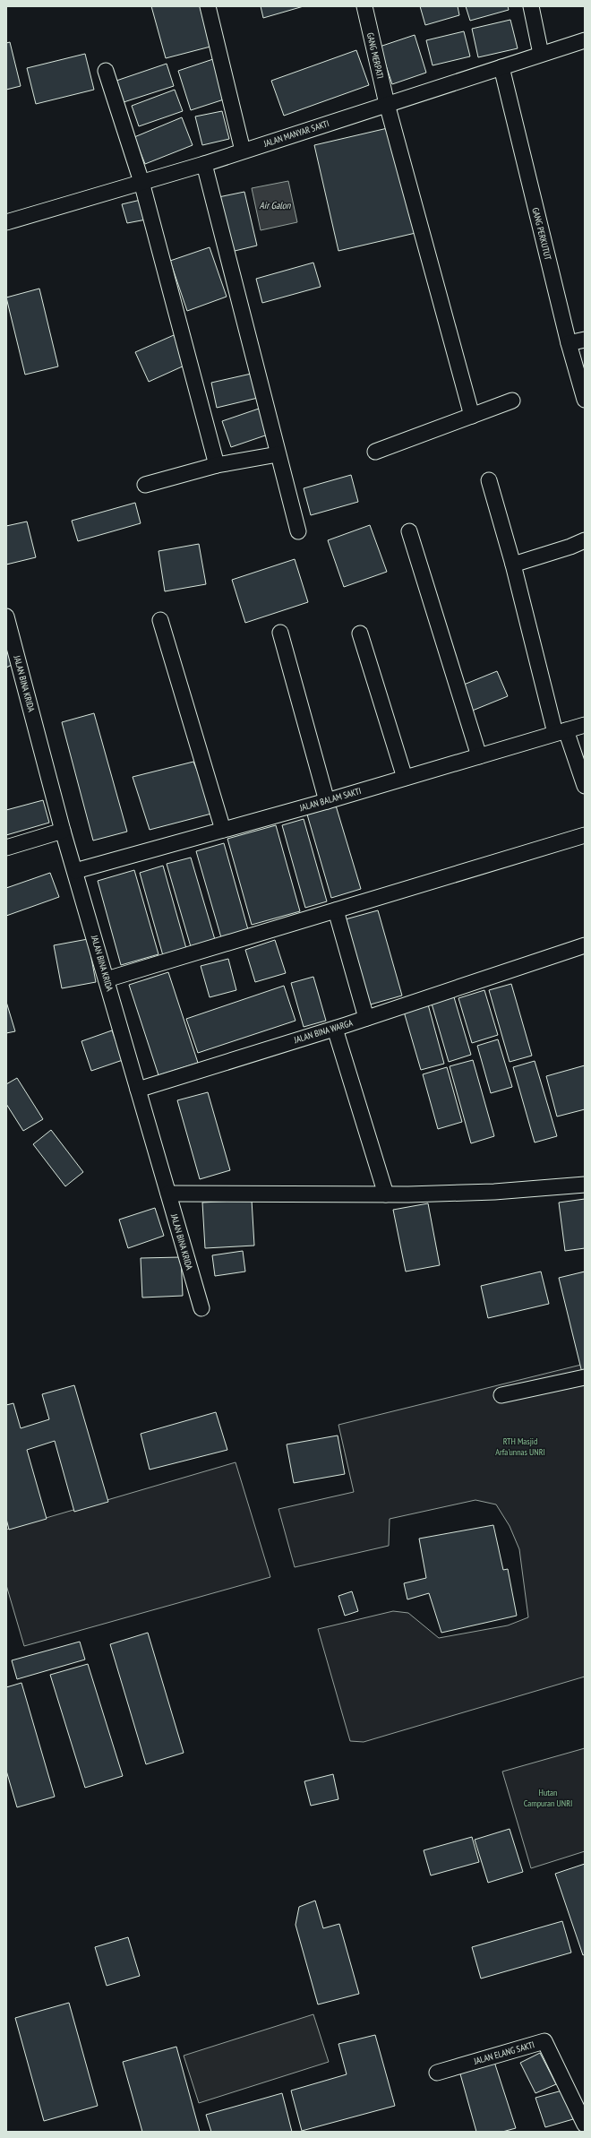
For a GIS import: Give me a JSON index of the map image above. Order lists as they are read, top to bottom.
{
  "streets": {
    "street": [
      "GANG MERPATI",
      "JALAN MANYAR SAKTI",
      "GANG PERKUTUT",
      "JALAN BINA KRIDA",
      "JALAN BALAM SAKTI",
      "JALAN BINA WARGA",
      "JALAN ELANG SAKTI"
    ]
  },
  "crossings": [
    ["GANG MERPATI", "JALAN MANYAR SAKTI"],
    ["JALAN MANYAR SAKTI", "GANG PERKUTUT"],
    ["JALAN BINA KRIDA", "JALAN BALAM SAKTI"],
    ["JALAN BINA KRIDA", "JALAN BINA WARGA"]
  ],
  "water": ["Air Galon"],
  "parks": ["RTH Masjid Arfa'unnas UNRI", "Hutan Campuran UNRI"]
}
